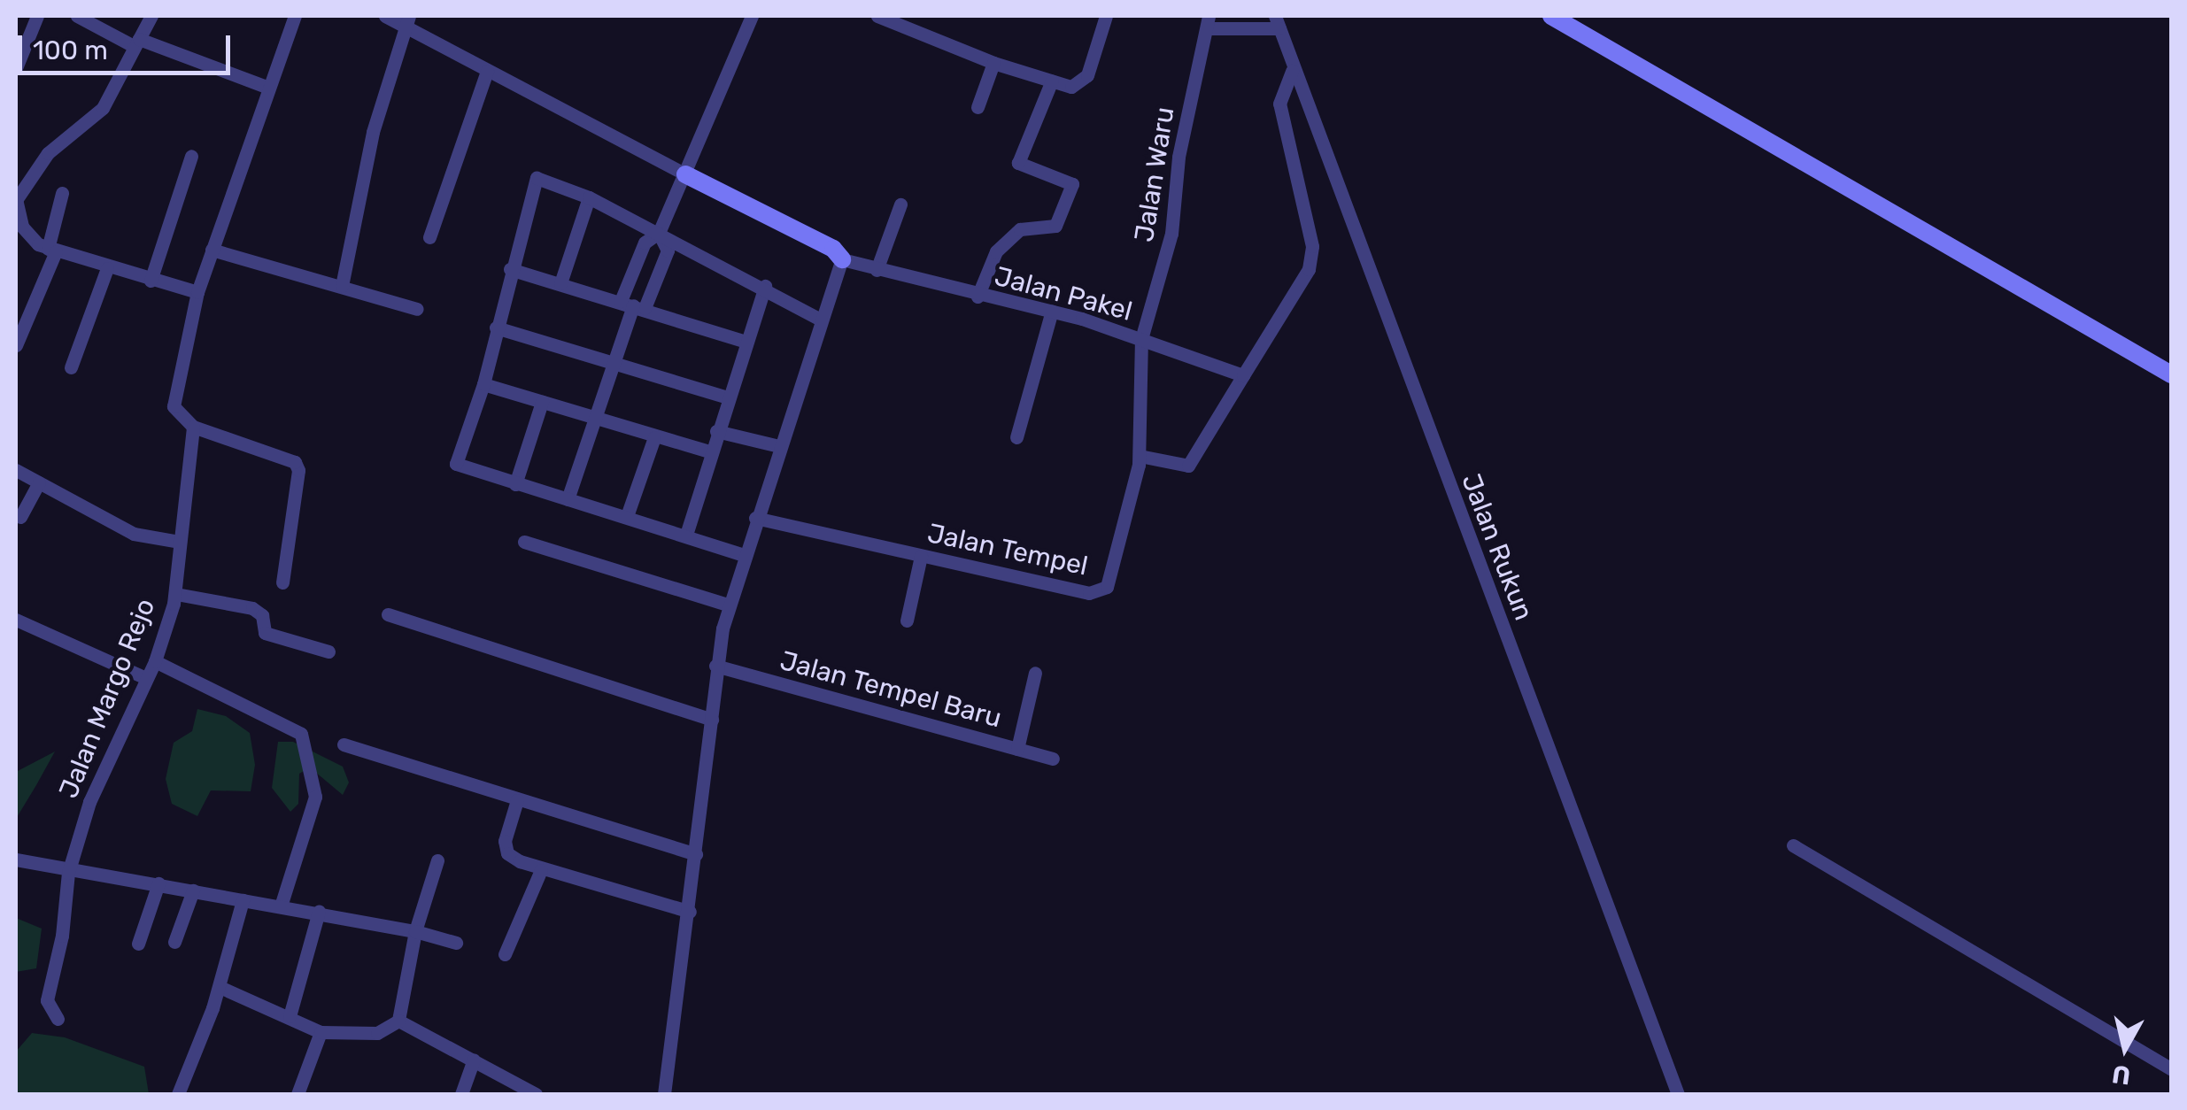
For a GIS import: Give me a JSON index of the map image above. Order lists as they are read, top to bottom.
{
  "streets": {
    "street": [
      "Jalan Waru",
      "Jalan Pakel",
      "Jalan Rukun",
      "Jalan Tempel",
      "Jalan Tempel Baru",
      "Jalan Margo Rejo"
    ]
  },
  "crossings": [
    ["Jalan Waru", "Jalan Pakel"],
    ["Jalan Waru", "Jalan Tempel"],
    ["Jalan Pakel", "Jalan Tempel"]
  ],
  "scale_bar": "100 m",
  "north": "bottom"
}
